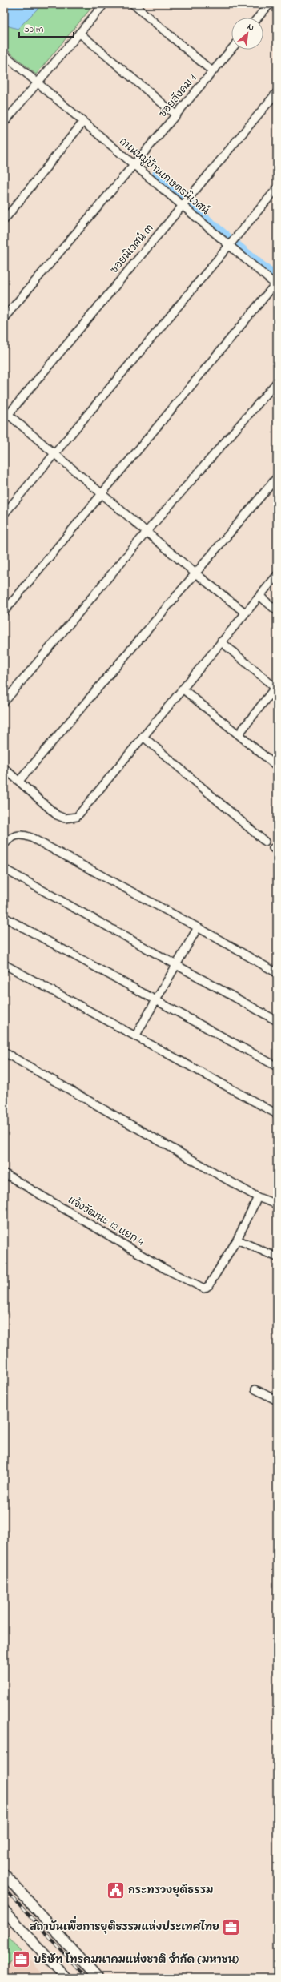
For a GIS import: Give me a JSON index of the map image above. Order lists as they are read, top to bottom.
{
  "streets": {
    "street": [
      "ซอยสังคม 1",
      "ถนนหมู่บ้านเกษตรนิเวศน์",
      "ซอยนิเวศน์ ๓",
      "แจ้งวัฒนะ 12 แยก 4"
    ]
  },
  "crossings": [
    ["ซอยสังคม 1", "ถนนหมู่บ้านเกษตรนิเวศน์"],
    ["ถนนหมู่บ้านเกษตรนิเวศน์", "ซอยนิเวศน์ ๓"]
  ],
  "places": {
    "public building": ["กระทรวงยุติธรรม"],
    "office": ["สถาบันเพื่อการยุติธรรมแห่งประเทศไทย", "บริษัท โทรคมนาคมแห่งชาติ จำกัด (มหาชน)"]
  },
  "scale_bar": "50 m",
  "north": "top right"
}
